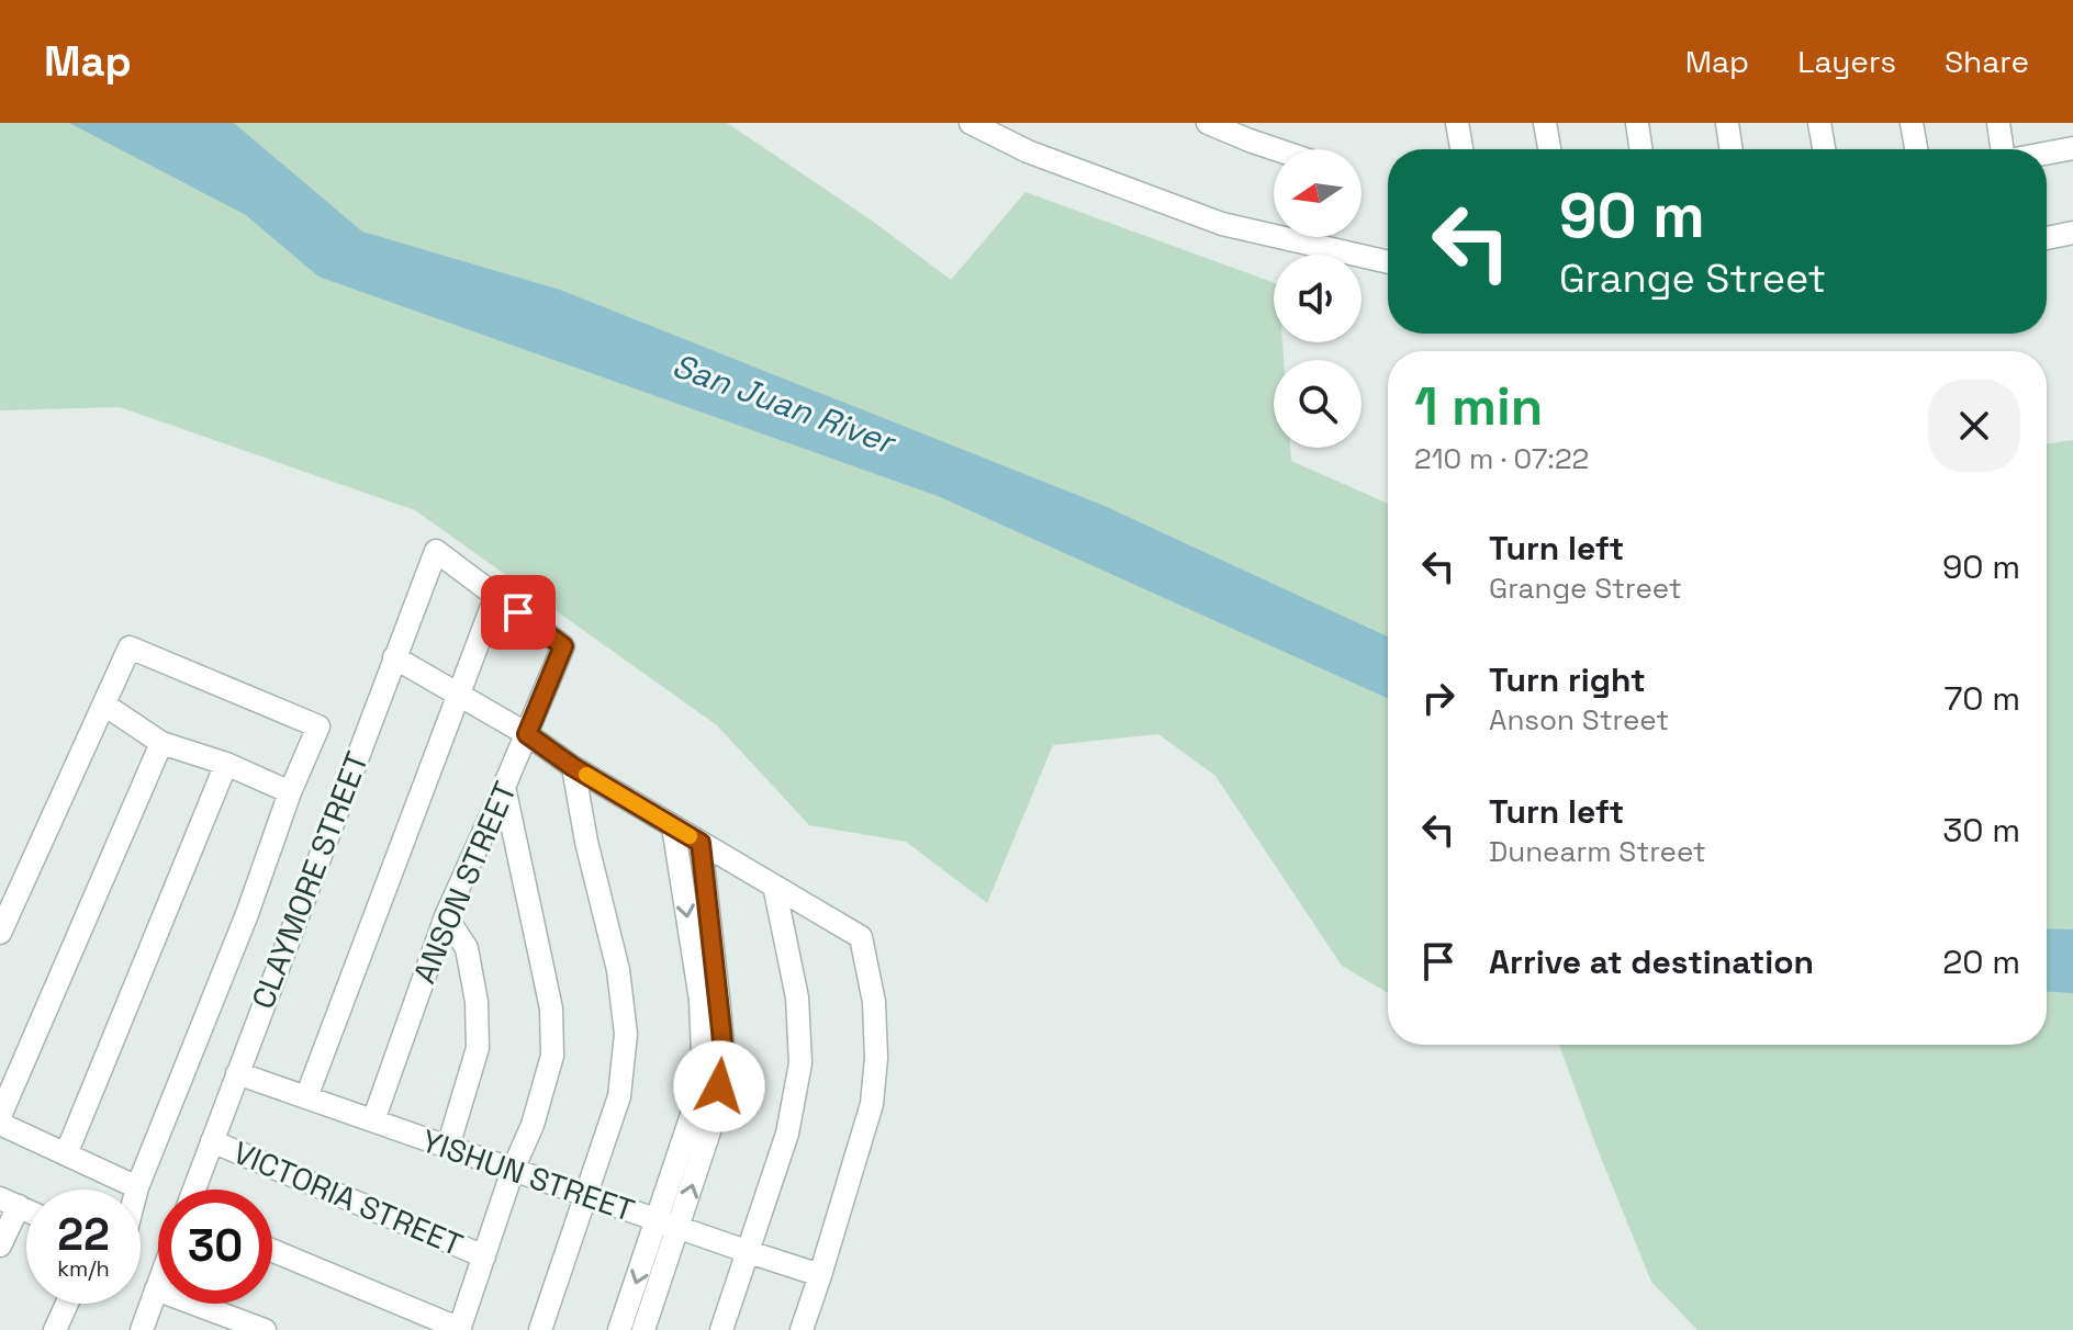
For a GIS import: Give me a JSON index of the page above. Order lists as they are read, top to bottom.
{
  "streets": {
    "street": [
      "CLAYMORE STREET",
      "ANSON STREET",
      "YISHUN STREET",
      "VICTORIA STREET"
    ]
  },
  "crossings": [
    ["CLAYMORE STREET", "ANSON STREET"],
    ["CLAYMORE STREET", "YISHUN STREET"],
    ["CLAYMORE STREET", "VICTORIA STREET"],
    ["ANSON STREET", "YISHUN STREET"]
  ],
  "water": ["San Juan River"],
  "north": "left",
  "page": {
    "header": "Map",
    "nav": ["Map", "Layers", "Share"],
    "turn": ["90 m", "Grange Street"],
    "heading": ["1 min", "210 m · 07:22"],
    "list": [
      {
        "name": "Turn left",
        "note": "Grange Street",
        "value": "90 m"
      },
      {
        "name": "Turn right",
        "note": "Anson Street",
        "value": "70 m"
      },
      {
        "name": "Turn left",
        "note": "Dunearm Street",
        "value": "30 m"
      },
      {
        "name": "Arrive at destination",
        "value": "20 m"
      }
    ],
    "speed": "22 km/h",
    "limit": "30"
  }
}
